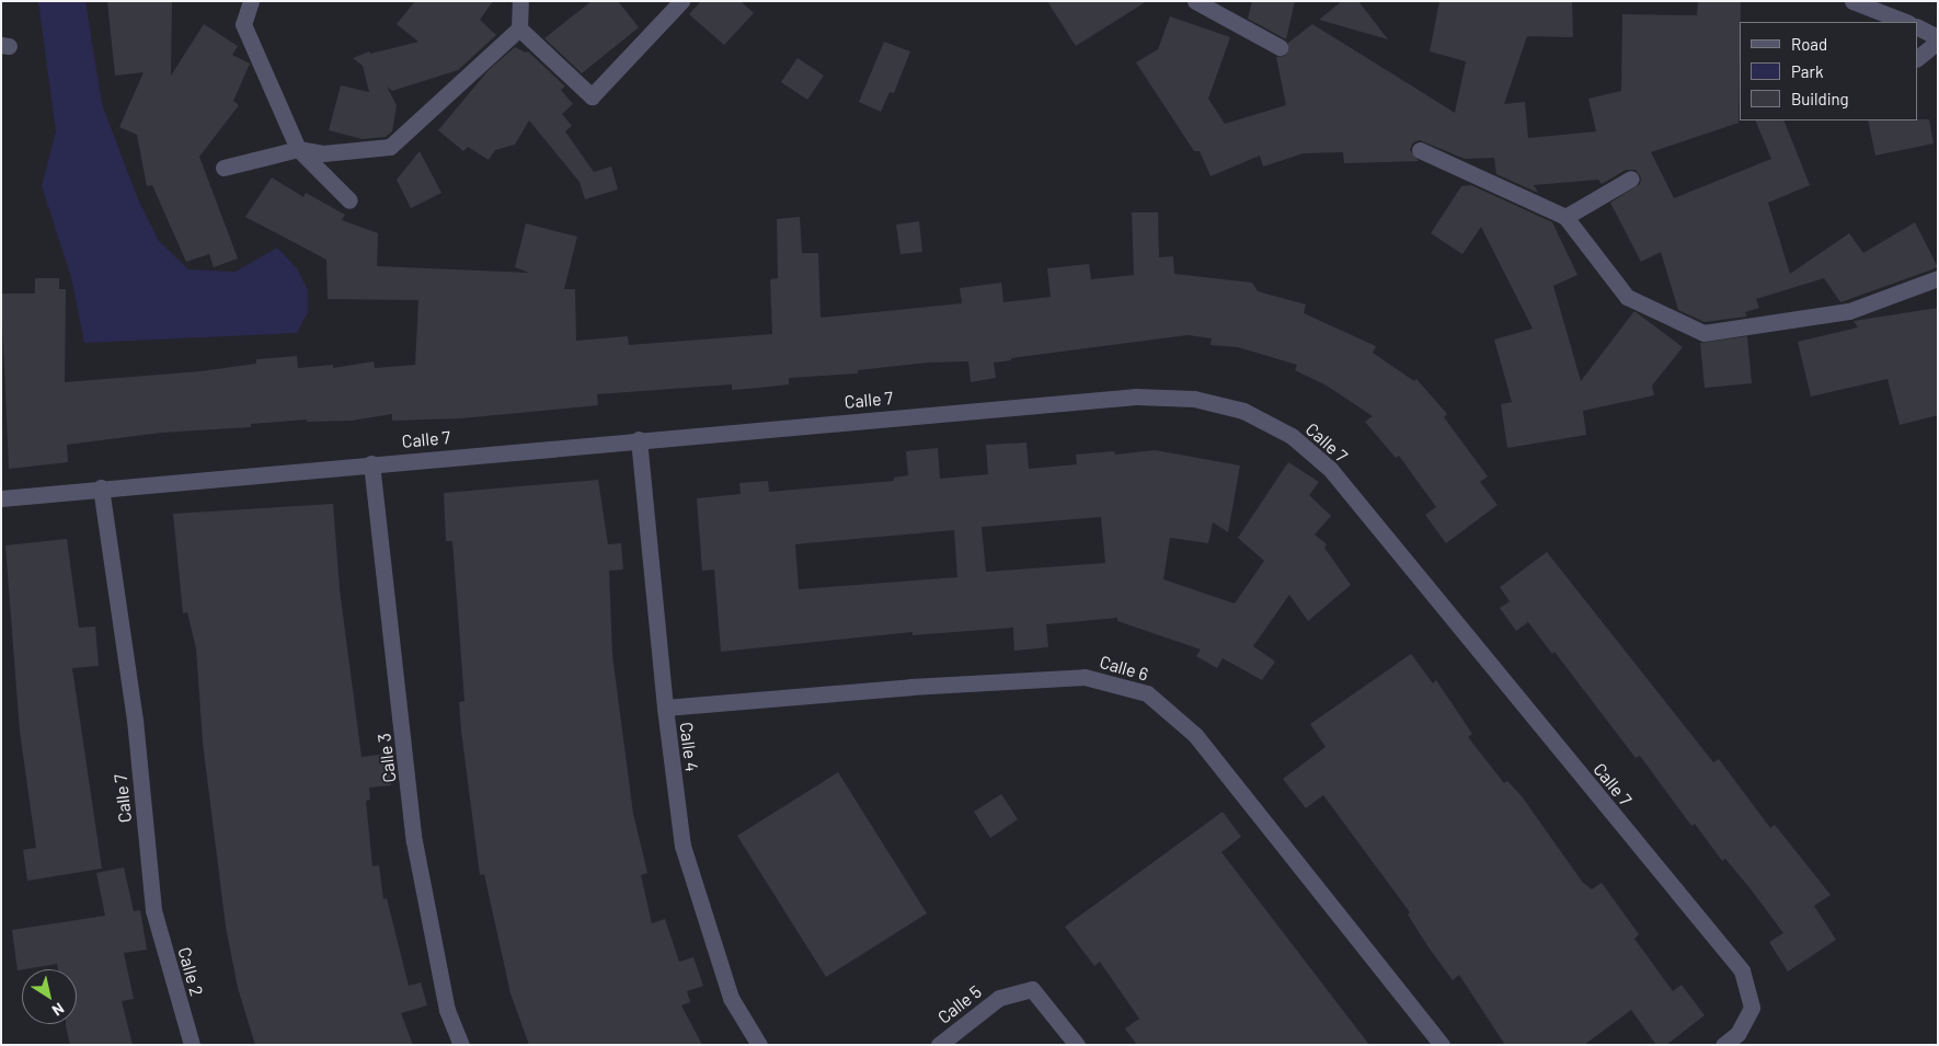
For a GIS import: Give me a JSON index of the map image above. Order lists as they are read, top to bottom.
{
  "streets": {
    "street": [
      "Calle 7",
      "Calle 6",
      "Calle 4",
      "Calle 3",
      "Calle 2",
      "Calle 5"
    ]
  },
  "crossings": [
    ["Calle 7", "Calle 4"],
    ["Calle 7", "Calle 3"],
    ["Calle 7", "Calle 2"],
    ["Calle 6", "Calle 4"]
  ],
  "legend": ["Road", "Park", "Building"],
  "north": "bottom right"
}
